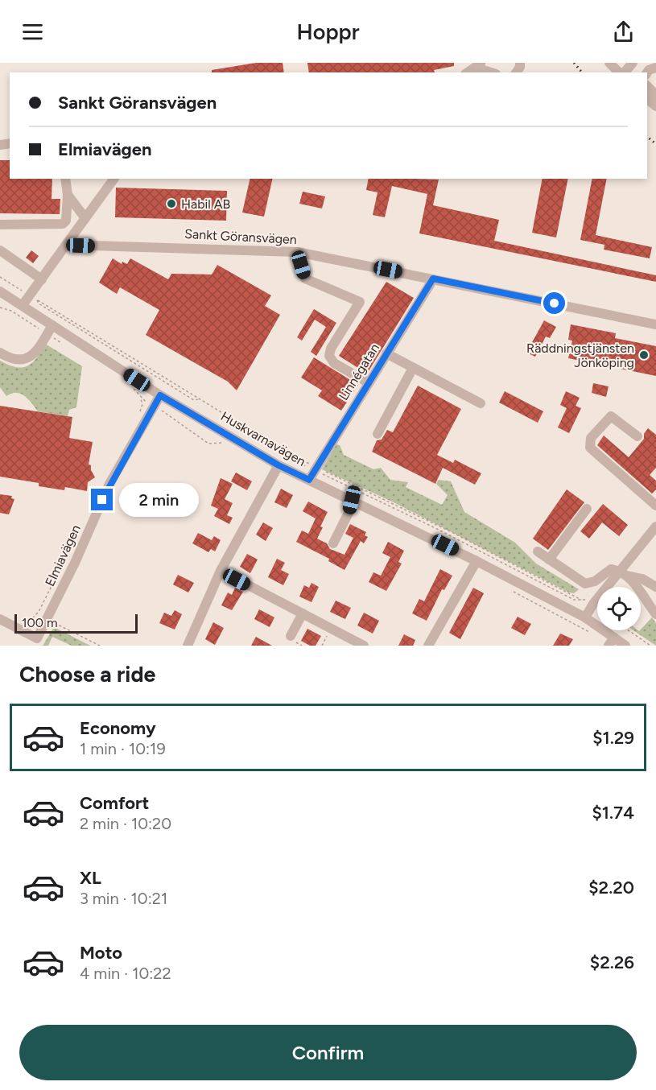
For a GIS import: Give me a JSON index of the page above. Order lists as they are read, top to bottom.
{
  "streets": {
    "street": [
      "Sankt Göransvägen",
      "Linnégatan",
      "Huskvarnavägen",
      "Elmiavägen"
    ]
  },
  "crossings": [
    ["Sankt Göransvägen", "Linnégatan"],
    ["Linnégatan", "Huskvarnavägen"],
    ["Huskvarnavägen", "Elmiavägen"]
  ],
  "places": ["Habil AB", "Räddningstjänsten Jönköping"],
  "scale_bar": "100 m",
  "page": {
    "header": "Hoppr",
    "banner": ["Sankt Göransvägen", "Elmiavägen"],
    "bubble": "2 min",
    "scale": "100 m",
    "heading": "Choose a ride",
    "list": [
      {
        "name": "Economy",
        "note": "1 min · 10:19",
        "value": "$1.29"
      },
      {
        "name": "Comfort",
        "note": "2 min · 10:20",
        "value": "$1.74"
      },
      {
        "name": "XL",
        "note": "3 min · 10:21",
        "value": "$2.20"
      },
      {
        "name": "Moto",
        "note": "4 min · 10:22",
        "value": "$2.26"
      }
    ],
    "buttons": "Confirm"
  }
}
